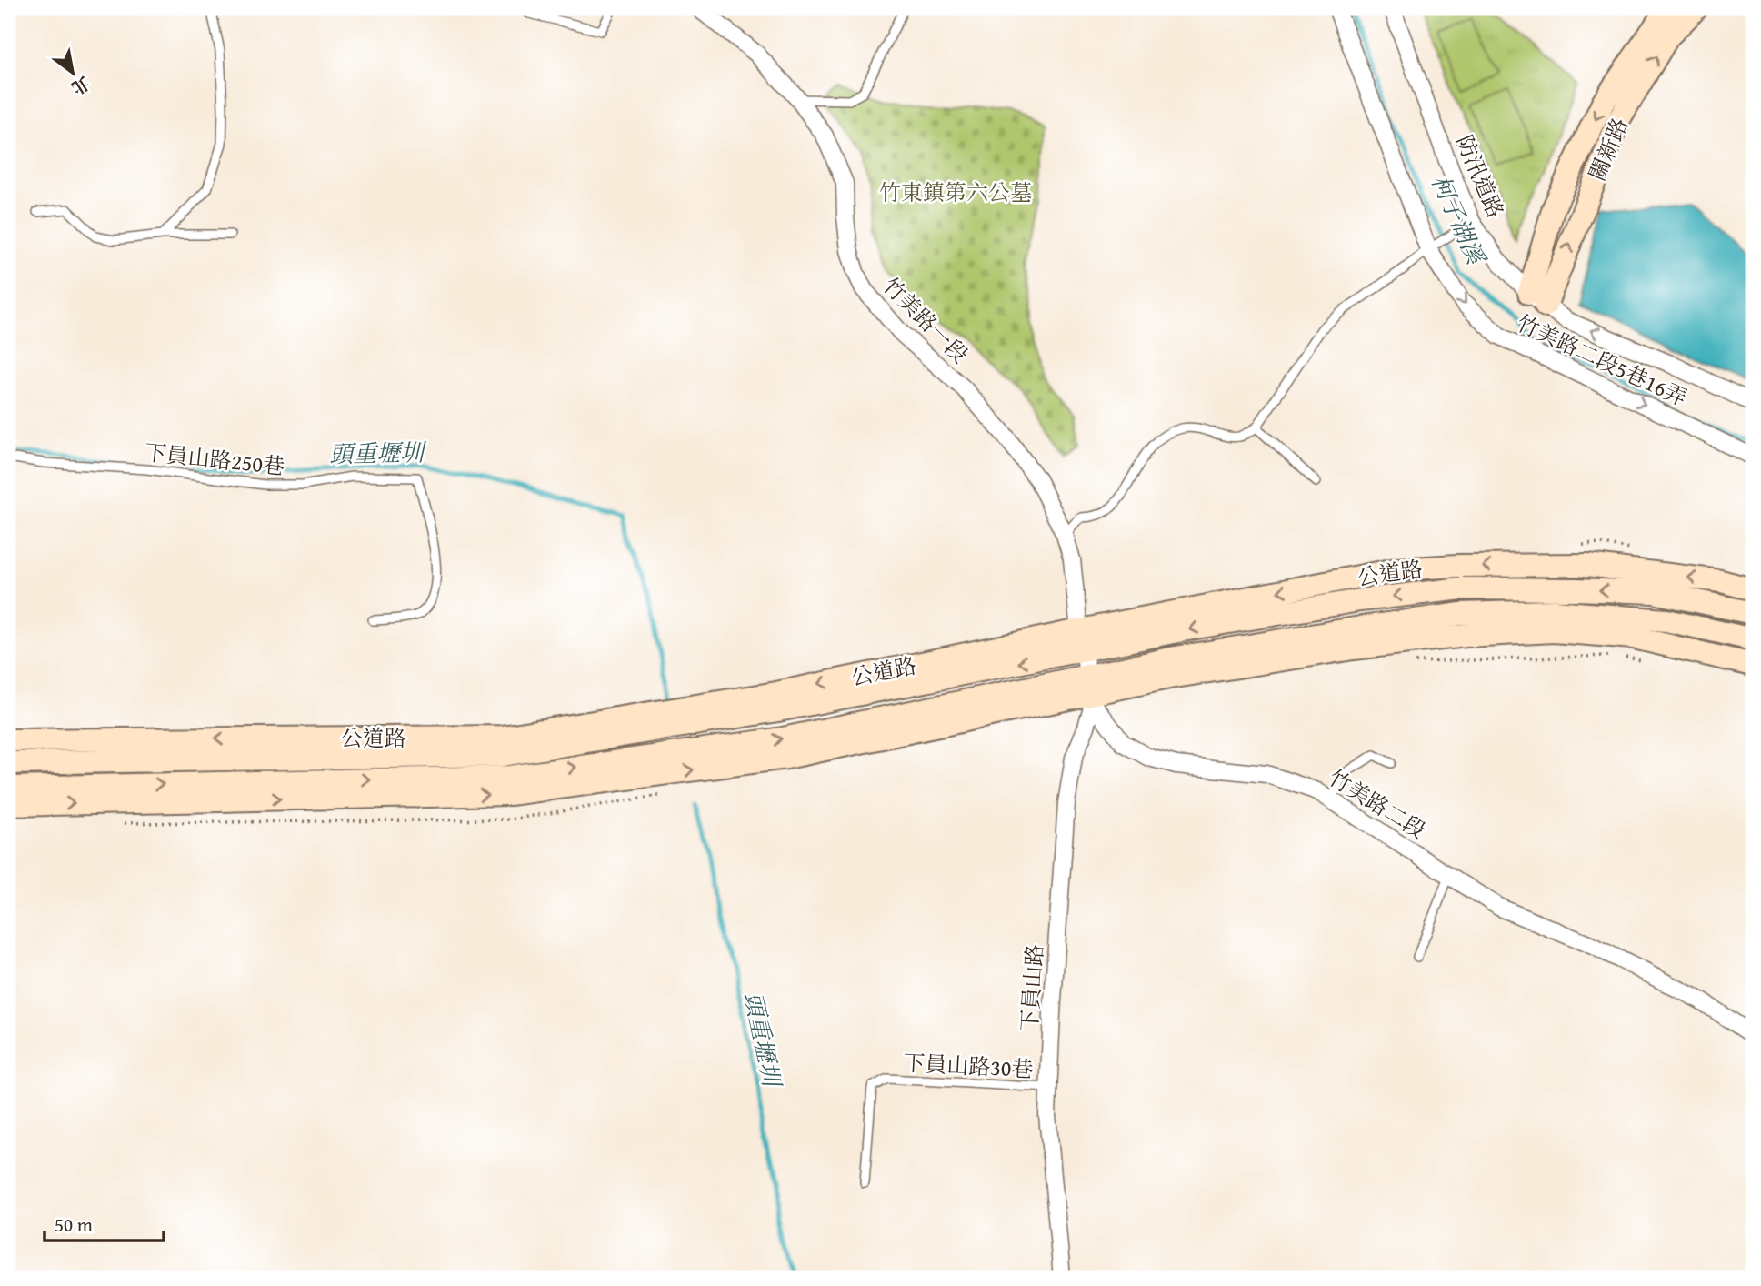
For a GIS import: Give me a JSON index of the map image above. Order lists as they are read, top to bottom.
{
  "streets": {
    "street": [
      "關新路",
      "防汛道路",
      "竹美路一段",
      "竹美路二段5巷16弄",
      "公道路",
      "竹美路二段",
      "下員山路"
    ],
    "lane": ["下員山路250巷", "下員山路30巷"]
  },
  "crossings": [
    ["關新路", "防汛道路"],
    ["竹美路一段", "竹美路二段"],
    ["公道路", "竹美路二段"],
    ["公道路", "下員山路"],
    ["竹美路二段", "下員山路"],
    ["下員山路", "下員山路30巷"]
  ],
  "one_way": ["防汛道路", "竹美路二段5巷16弄"],
  "water": ["柯子湖溪", "頭重壢圳"],
  "parks": ["竹東鎮第六公墓"],
  "scale_bar": "50 m",
  "north": "bottom right"
}
